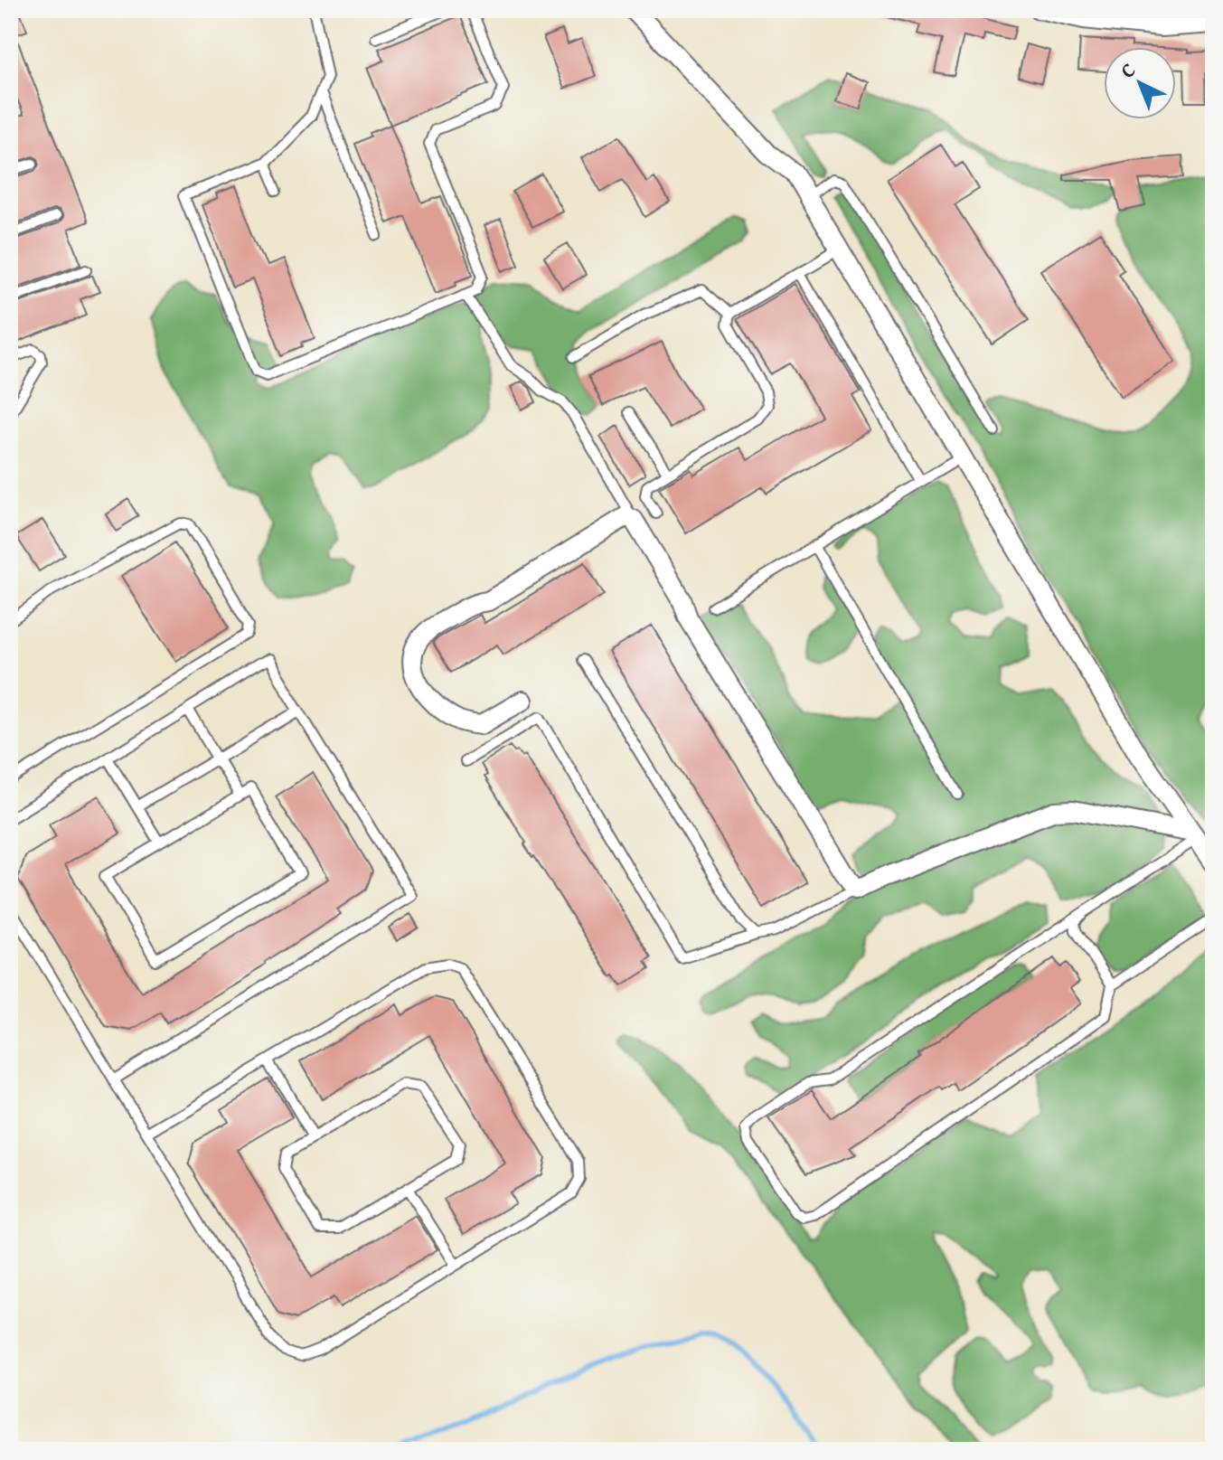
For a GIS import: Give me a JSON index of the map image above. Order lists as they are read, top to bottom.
{
  "north": "top left"
}
